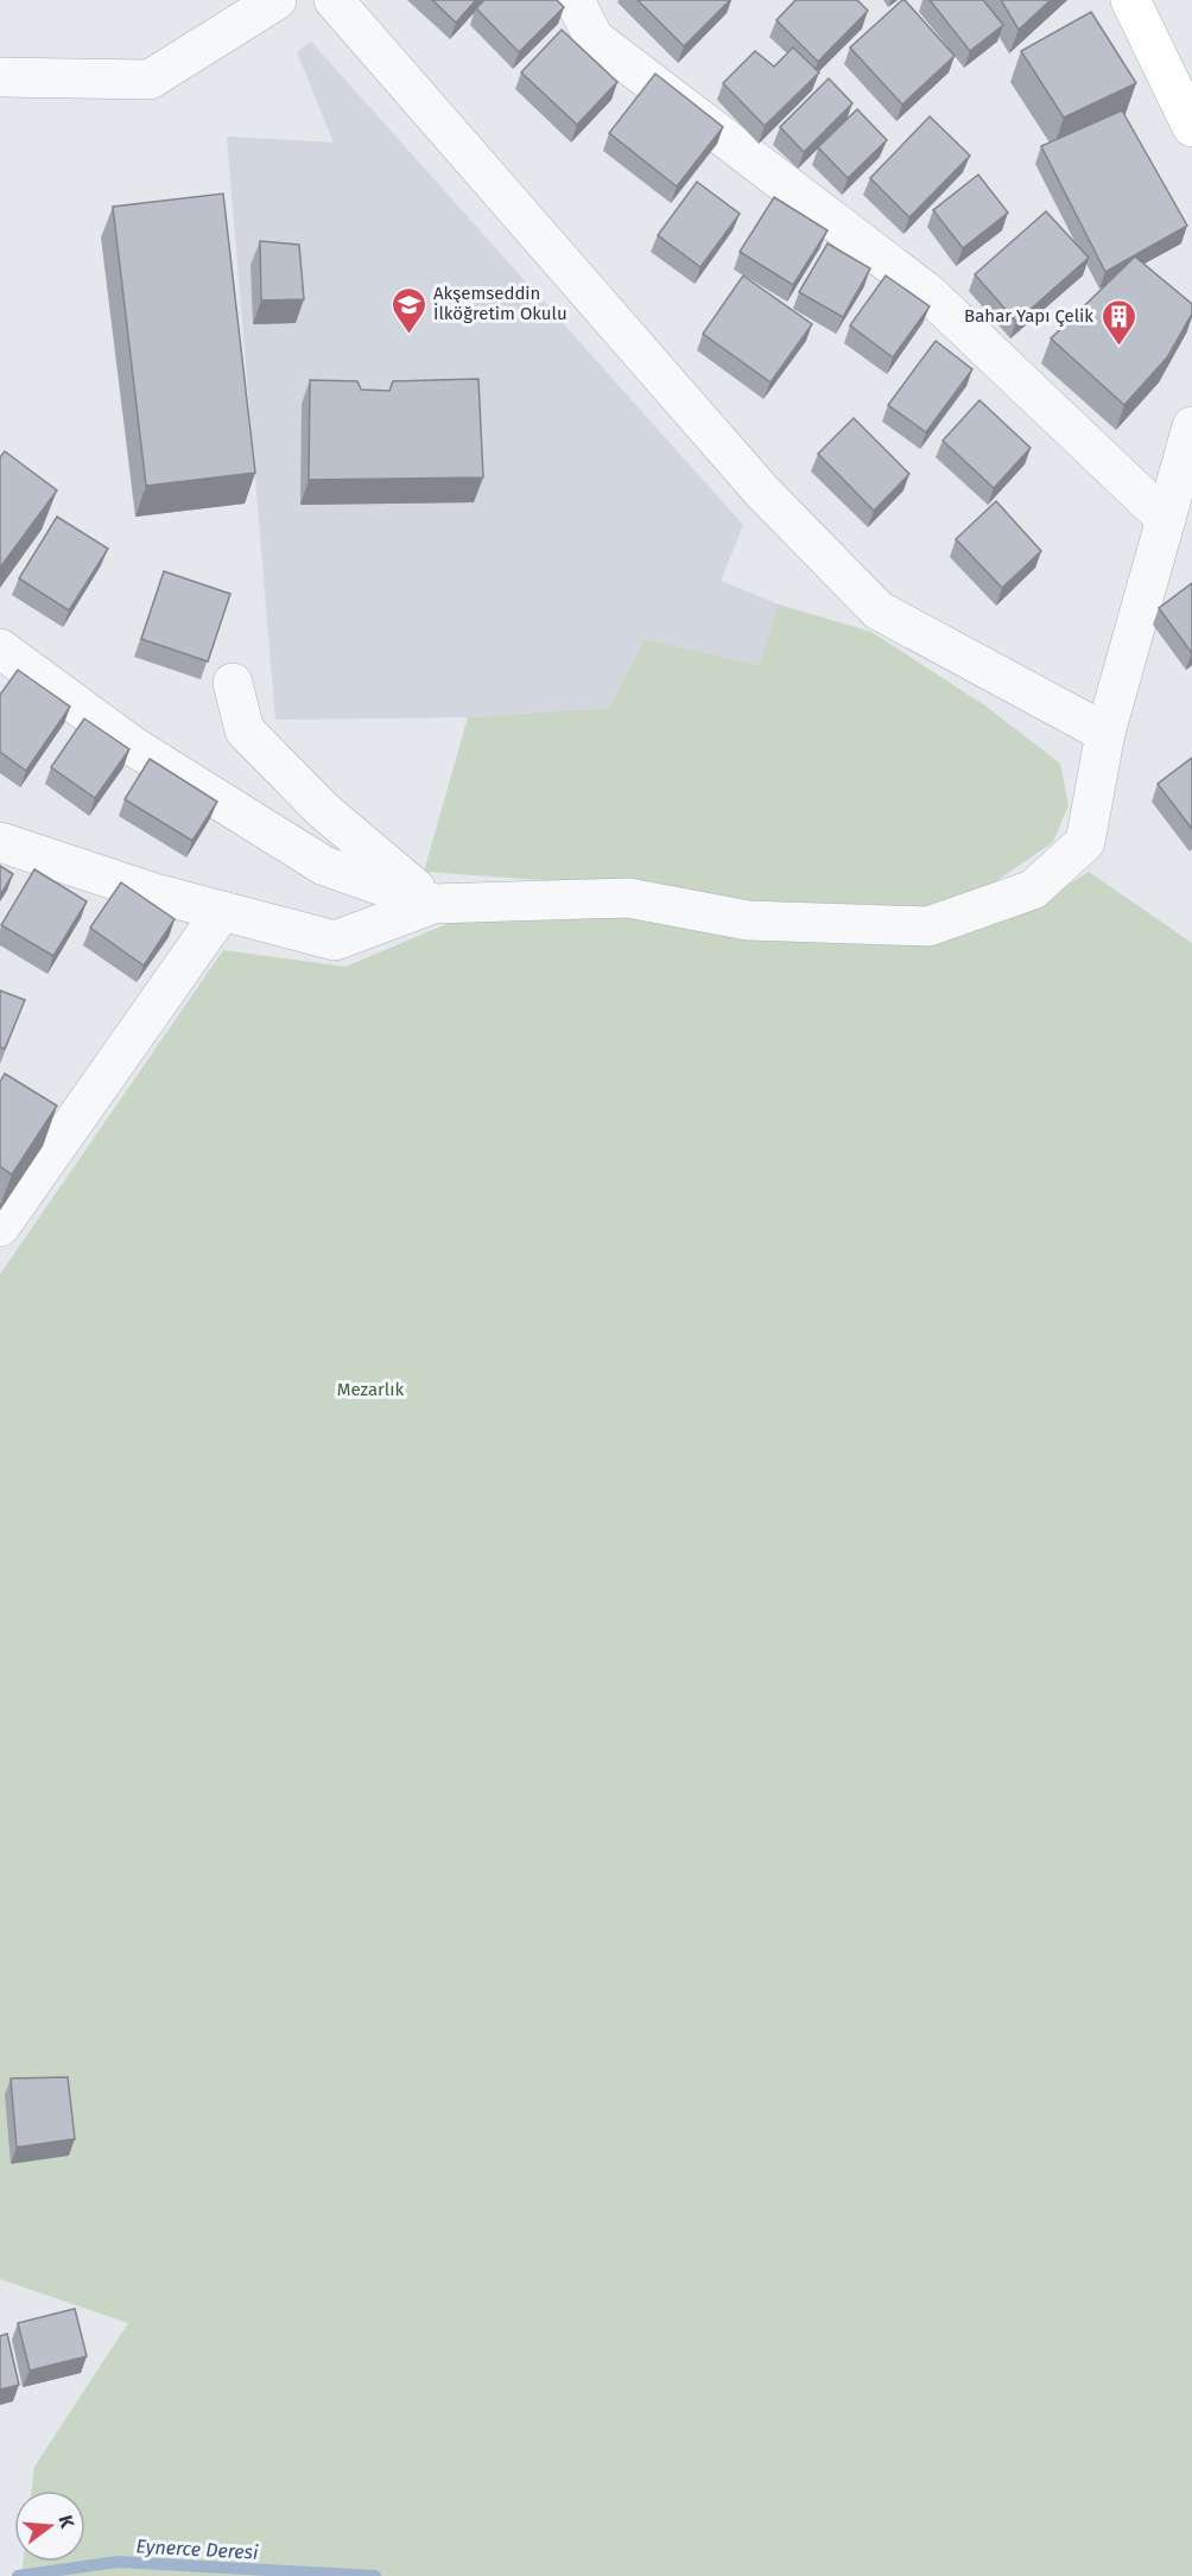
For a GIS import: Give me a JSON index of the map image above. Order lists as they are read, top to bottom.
{
  "water": ["Eynerce Deresi"],
  "parks": ["Mezarlık"],
  "places": {
    "school or university": ["Akşemseddin İlköğretim Okulu"],
    "building": ["Bahar Yapı Çelik"]
  },
  "north": "right"
}
